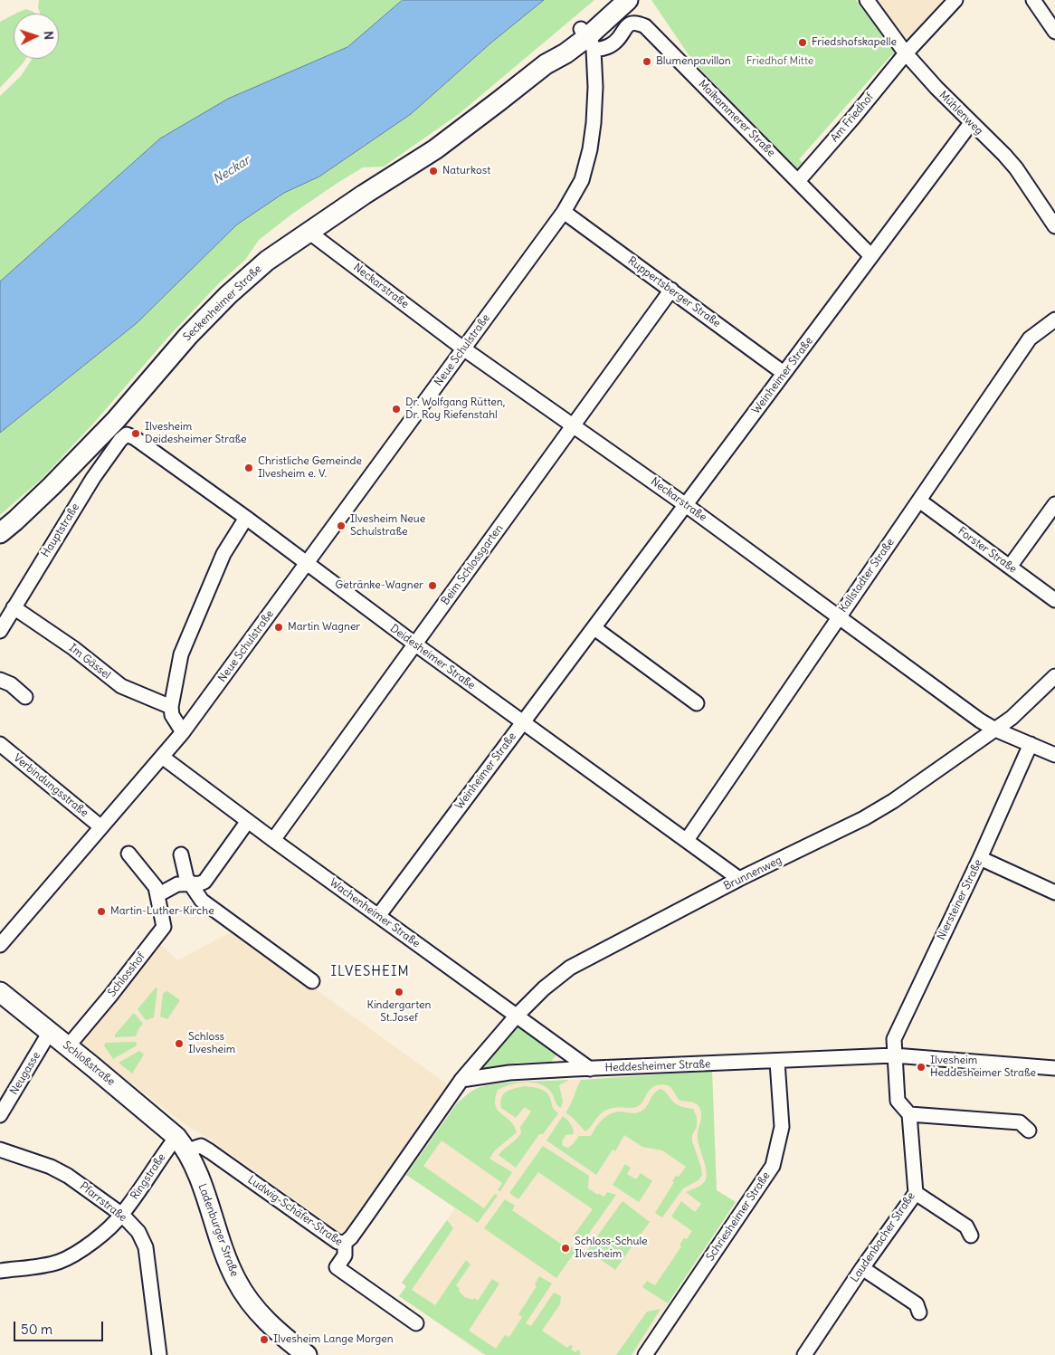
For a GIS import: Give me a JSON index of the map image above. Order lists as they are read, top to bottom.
{
  "streets": {
    "main road": ["Seckenheimer Straße", "Schloßstraße", "Ladenburger Straße"],
    "street": [
      "Mühlenweg",
      "Am Friedhof",
      "Maikammerer Straße",
      "Neckarstraße",
      "Ruppertsberger Straße",
      "Neue Schulstraße",
      "Weinheimer Straße",
      "Hauptstraße",
      "Forster Straße",
      "Beim Schlossgarten",
      "Kallstadter Straße",
      "Deidesheimer Straße",
      "Im Gässel",
      "Verbindungsstraße",
      "Brunnenweg",
      "Niersteiner Straße",
      "Wachenheimer Straße",
      "Schlosshof",
      "Heddesheimer Straße",
      "Neugasse",
      "Ringstraße",
      "Pfarrstraße",
      "Ludwig-Schäfer-Straße",
      "Schriesheimer Straße",
      "Laudenbacher Straße"
    ]
  },
  "crossings": [
    ["Mühlenweg", "Am Friedhof"],
    ["Mühlenweg", "Weinheimer Straße"],
    ["Am Friedhof", "Maikammerer Straße"],
    ["Maikammerer Straße", "Seckenheimer Straße"],
    ["Maikammerer Straße", "Neue Schulstraße"],
    ["Maikammerer Straße", "Weinheimer Straße"],
    ["Neckarstraße", "Seckenheimer Straße"],
    ["Neckarstraße", "Neue Schulstraße"],
    ["Neckarstraße", "Weinheimer Straße"],
    ["Neckarstraße", "Beim Schlossgarten"],
    ["Neckarstraße", "Kallstadter Straße"],
    ["Neckarstraße", "Brunnenweg"],
    ["Neckarstraße", "Niersteiner Straße"],
    ["Ruppertsberger Straße", "Neue Schulstraße"],
    ["Ruppertsberger Straße", "Weinheimer Straße"],
    ["Ruppertsberger Straße", "Beim Schlossgarten"],
    ["Seckenheimer Straße", "Neue Schulstraße"],
    ["Neue Schulstraße", "Deidesheimer Straße"],
    ["Neue Schulstraße", "Verbindungsstraße"],
    ["Neue Schulstraße", "Wachenheimer Straße"],
    ["Weinheimer Straße", "Deidesheimer Straße"],
    ["Weinheimer Straße", "Wachenheimer Straße"],
    ["Hauptstraße", "Deidesheimer Straße"],
    ["Hauptstraße", "Im Gässel"],
    ["Forster Straße", "Kallstadter Straße"],
    ["Beim Schlossgarten", "Deidesheimer Straße"],
    ["Beim Schlossgarten", "Wachenheimer Straße"],
    ["Kallstadter Straße", "Deidesheimer Straße"],
    ["Deidesheimer Straße", "Brunnenweg"],
    ["Brunnenweg", "Wachenheimer Straße"],
    ["Brunnenweg", "Heddesheimer Straße"],
    ["Niersteiner Straße", "Heddesheimer Straße"],
    ["Niersteiner Straße", "Laudenbacher Straße"],
    ["Wachenheimer Straße", "Heddesheimer Straße"],
    ["Schlosshof", "Schloßstraße"],
    ["Schloßstraße", "Neugasse"],
    ["Schloßstraße", "Ringstraße"],
    ["Schloßstraße", "Ludwig-Schäfer-Straße"],
    ["Schloßstraße", "Ladenburger Straße"],
    ["Heddesheimer Straße", "Schriesheimer Straße"],
    ["Heddesheimer Straße", "Laudenbacher Straße"],
    ["Ringstraße", "Pfarrstraße"],
    ["Ringstraße", "Ludwig-Schäfer-Straße"],
    ["Ringstraße", "Ladenburger Straße"],
    ["Ludwig-Schäfer-Straße", "Ladenburger Straße"]
  ],
  "districts": ["ILVESHEIM"],
  "water": ["Neckar"],
  "parks": ["Friedhof Mitte"],
  "places": [
    "Friedshofskapelle",
    "Blumenpavillon",
    "Naturkost",
    "Dr. Wolfgang Rütten, Dr. Roy Riefenstahl",
    "Ilvesheim Deidesheimer Straße",
    "Christliche Gemeinde Ilvesheim e. V.",
    "Ilvesheim Neue Schulstraße",
    "Getränke-Wagner",
    "Martin Wagner",
    "Martin-Luther-Kirche",
    "Kindergarten St.Josef",
    "Schloss Ilvesheim",
    "Ilvesheim Heddesheimer Straße",
    "Schloss-Schule Ilvesheim",
    "Ilvesheim Lange Morgen"
  ],
  "scale_bar": "50 m",
  "north": "right"
}
